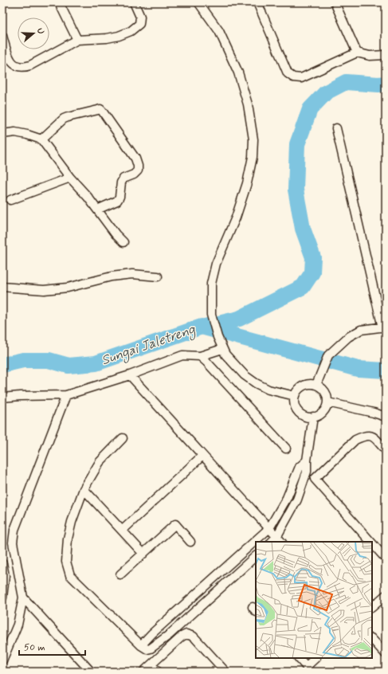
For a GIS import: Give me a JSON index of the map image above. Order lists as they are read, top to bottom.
{
  "water": ["Sungai Jaletreng"],
  "scale_bar": "50 m",
  "north": "right"
}
